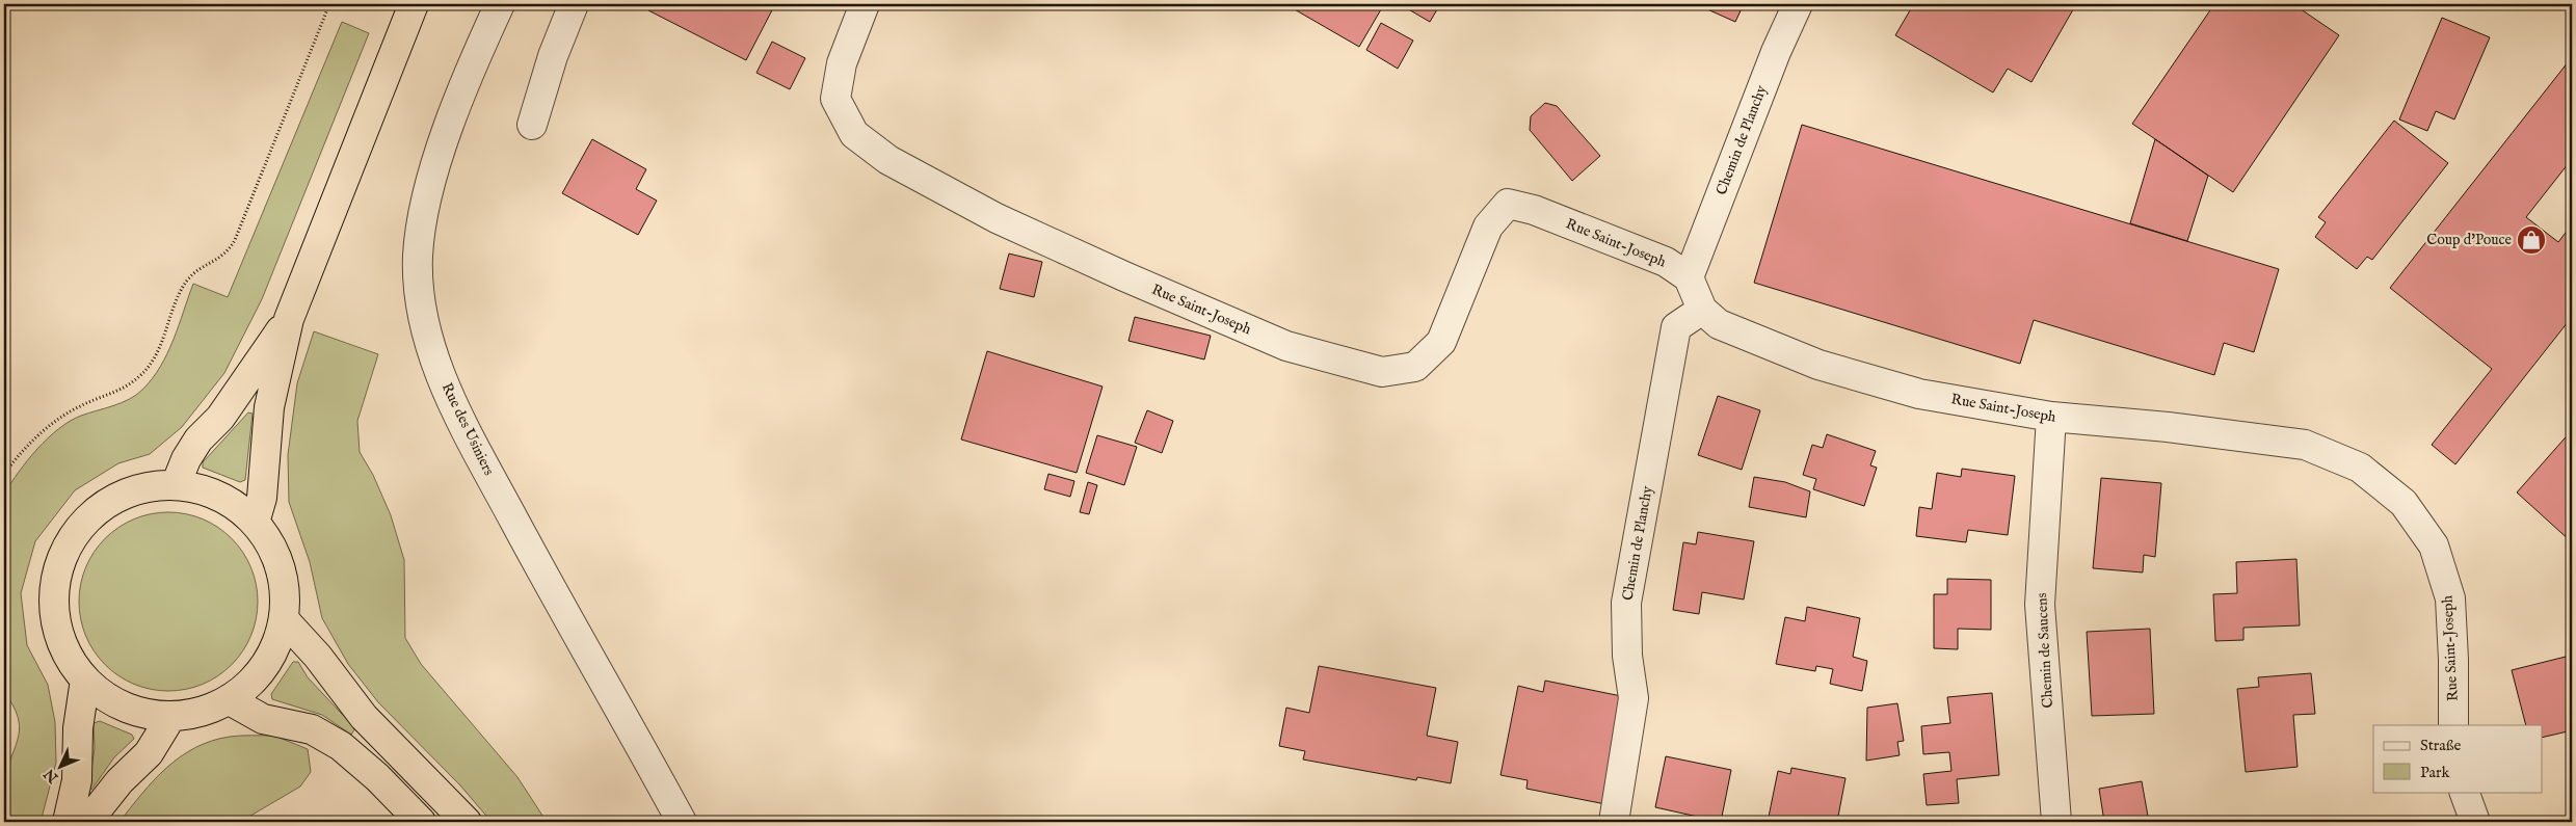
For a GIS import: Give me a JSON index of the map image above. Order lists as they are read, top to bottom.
{
  "streets": {
    "street": [
      "Chemin de Planchy",
      "Rue Saint-Joseph",
      "Rue des Usiniers",
      "Chemin de Saucens"
    ]
  },
  "crossings": [
    ["Chemin de Planchy", "Rue Saint-Joseph"],
    ["Rue Saint-Joseph", "Chemin de Saucens"]
  ],
  "places": {
    "shop": ["Coup d'Pouce"]
  },
  "legend": ["Straße", "Park"],
  "north": "bottom left"
}
